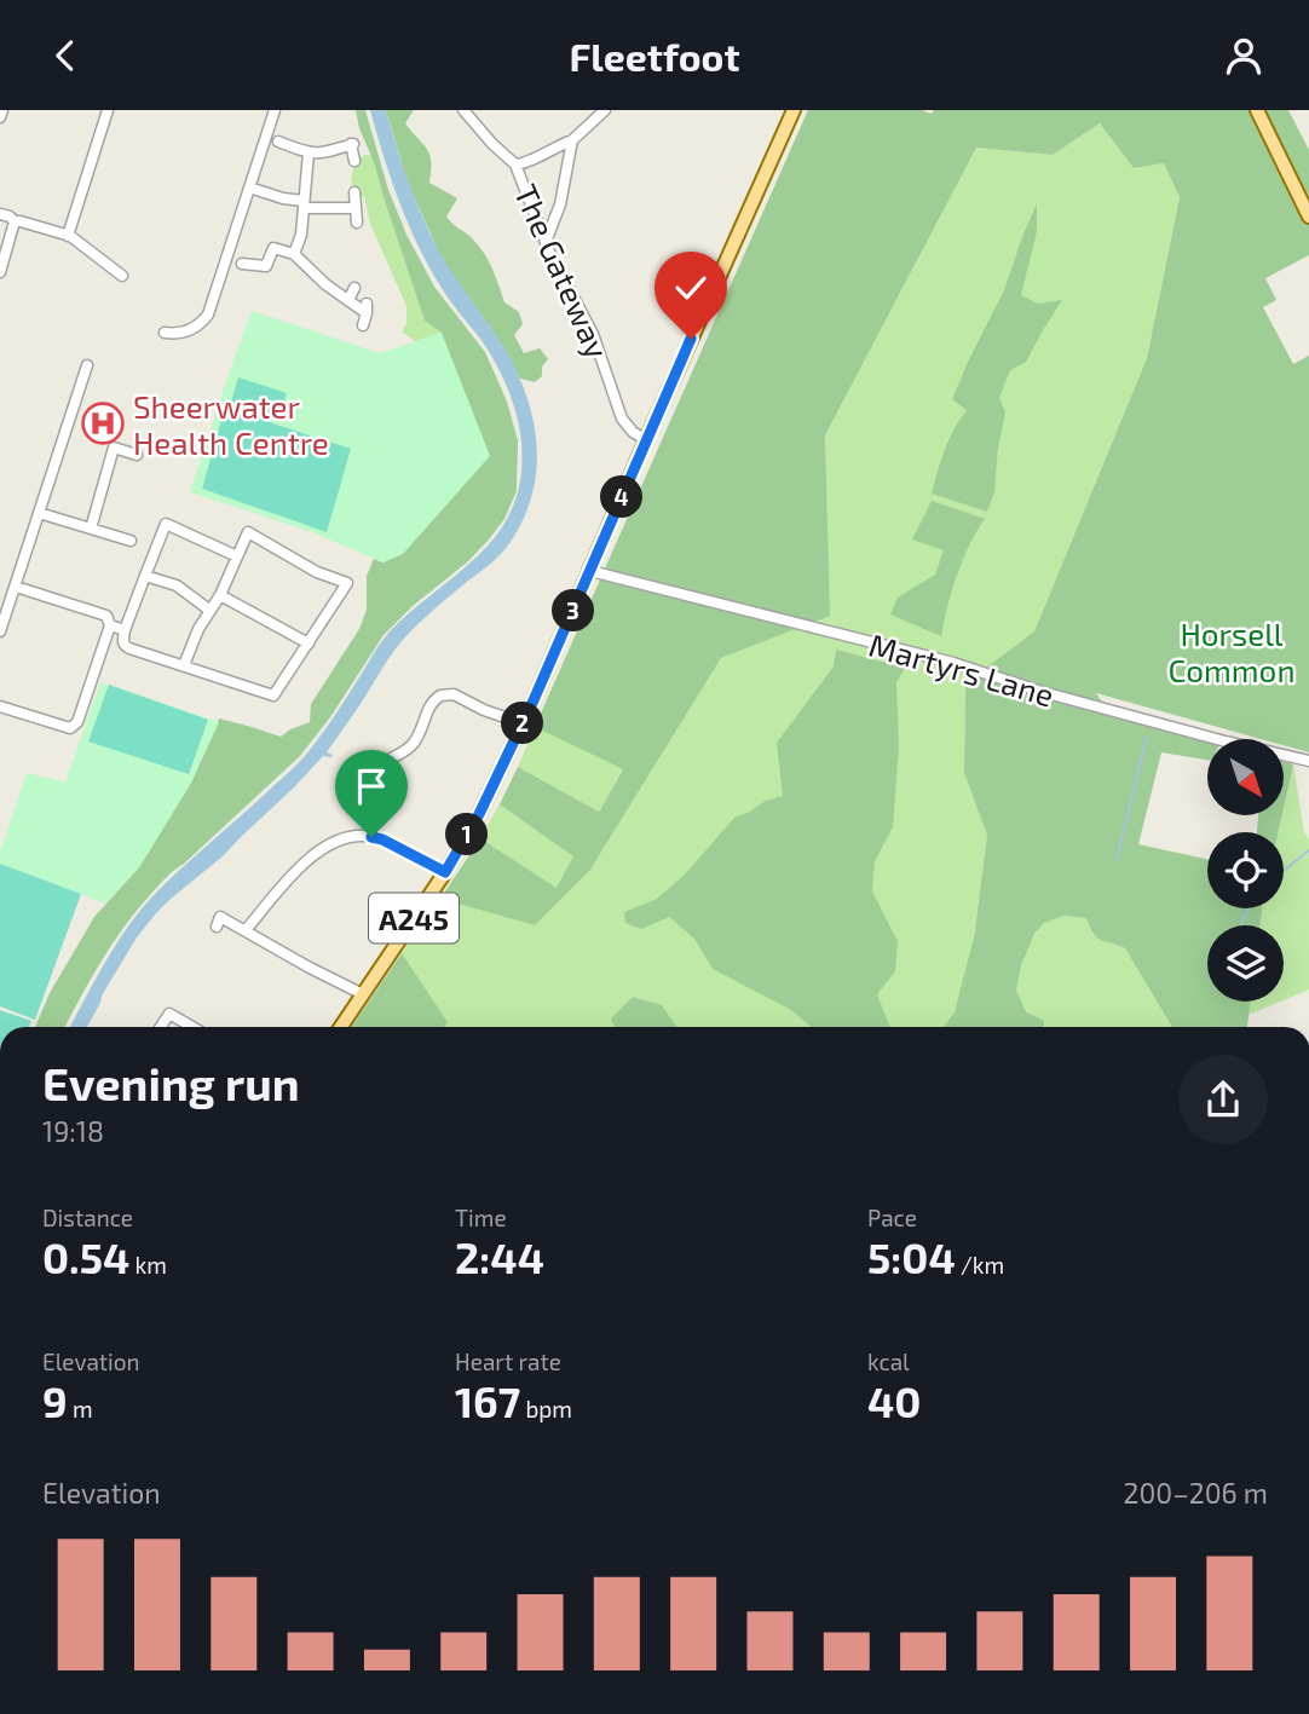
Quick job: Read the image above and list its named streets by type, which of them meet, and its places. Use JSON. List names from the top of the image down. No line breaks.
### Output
{"streets":{"main road":["A245"],"street":["The Gateway","Martyrs Lane"]},"crossings":[["The Gateway","A245"],["Martyrs Lane","A245"]],"parks":["Horsell Common"],"places":{"hospital":["Sheerwater Health Centre"]},"north":"bottom right","page":{"header":"Fleetfoot","pins":["4","3","2","1"],"heading":["Evening run","19:18"],"stats":[["Distance","0.54 km"],["Time","2:44"],["Pace","5:04 /km"],["Elevation","9 m"],["Heart rate","167 bpm"],["kcal","40"]],"chart":["Elevation","200–206 m"]}}
